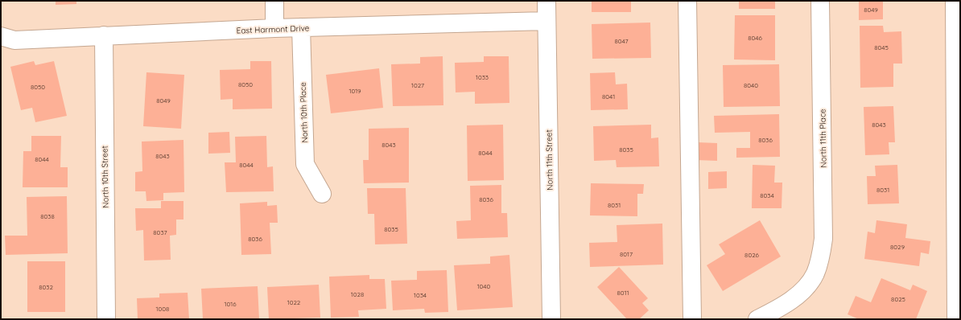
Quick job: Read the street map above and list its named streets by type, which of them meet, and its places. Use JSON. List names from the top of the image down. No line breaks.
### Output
{"streets":{"street":["East Harmont Drive","North 10th Place","North 11th Place","North 11th Street","North 10th Street"]},"crossings":[["East Harmont Drive","North 10th Place"],["East Harmont Drive","North 11th Street"],["East Harmont Drive","North 10th Street"]],"house_numbers":["8049","8046","8047","8045","1033","8050","1027","8040","8050","1019","8041","8049","8043","8036","8043","8035","8044","8043","8044","8044","8031","8034","8036","8031","8038","8035","8037","8036","8029","8017","8026","1040","8032","8011","1028","1034","8025","1022","1016","1008"]}
